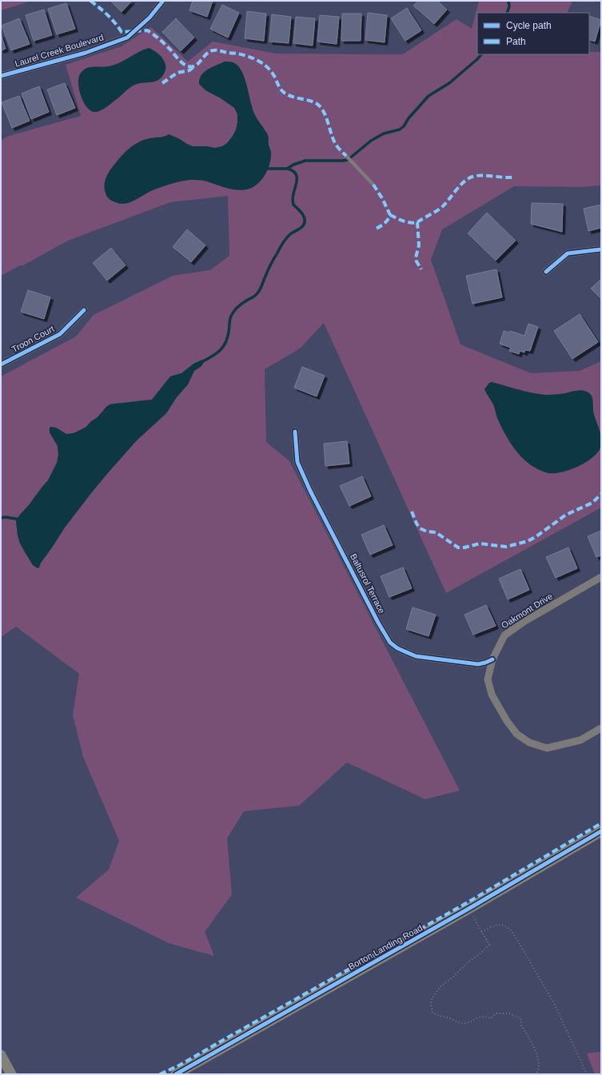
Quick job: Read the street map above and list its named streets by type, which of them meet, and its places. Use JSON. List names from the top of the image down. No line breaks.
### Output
{"streets":{"street":["Laurel Creek Boulevard","Troon Court","Baltusrol Terrace","Oakmont Drive","Borton Landing Road"]},"crossings":[["Baltusrol Terrace","Oakmont Drive"]],"legend":["Cycle path","Path"]}
